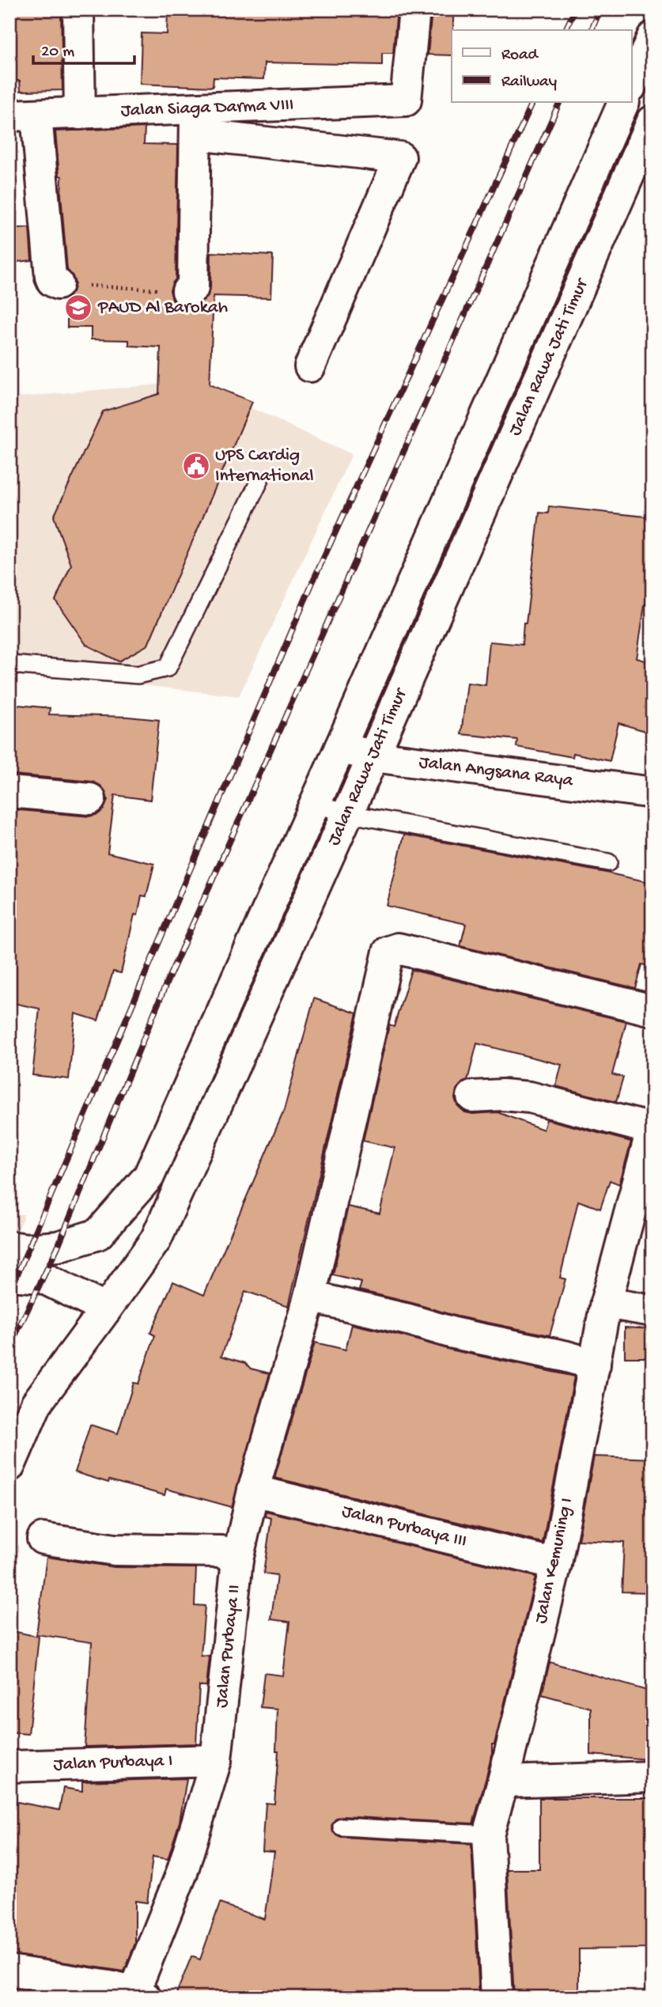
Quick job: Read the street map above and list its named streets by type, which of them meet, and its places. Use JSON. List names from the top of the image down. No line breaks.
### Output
{"streets":{"street":["Jalan Siaga Darma VIII","Jalan Rawa Jati Timur","Jalan Angsana Raya","Jalan Purbaya III","Jalan Kemuning I","Jalan Purbaya II","Jalan Purbaya I"]},"crossings":[["Jalan Rawa Jati Timur","Jalan Angsana Raya"],["Jalan Purbaya III","Jalan Kemuning I"],["Jalan Purbaya III","Jalan Purbaya II"],["Jalan Purbaya II","Jalan Purbaya I"]],"places":{"school or university":["PAUD Al Barokah"],"public building":["UPS Cardig International"]},"legend":["Road","Railway"],"scale_bar":"20 m"}
